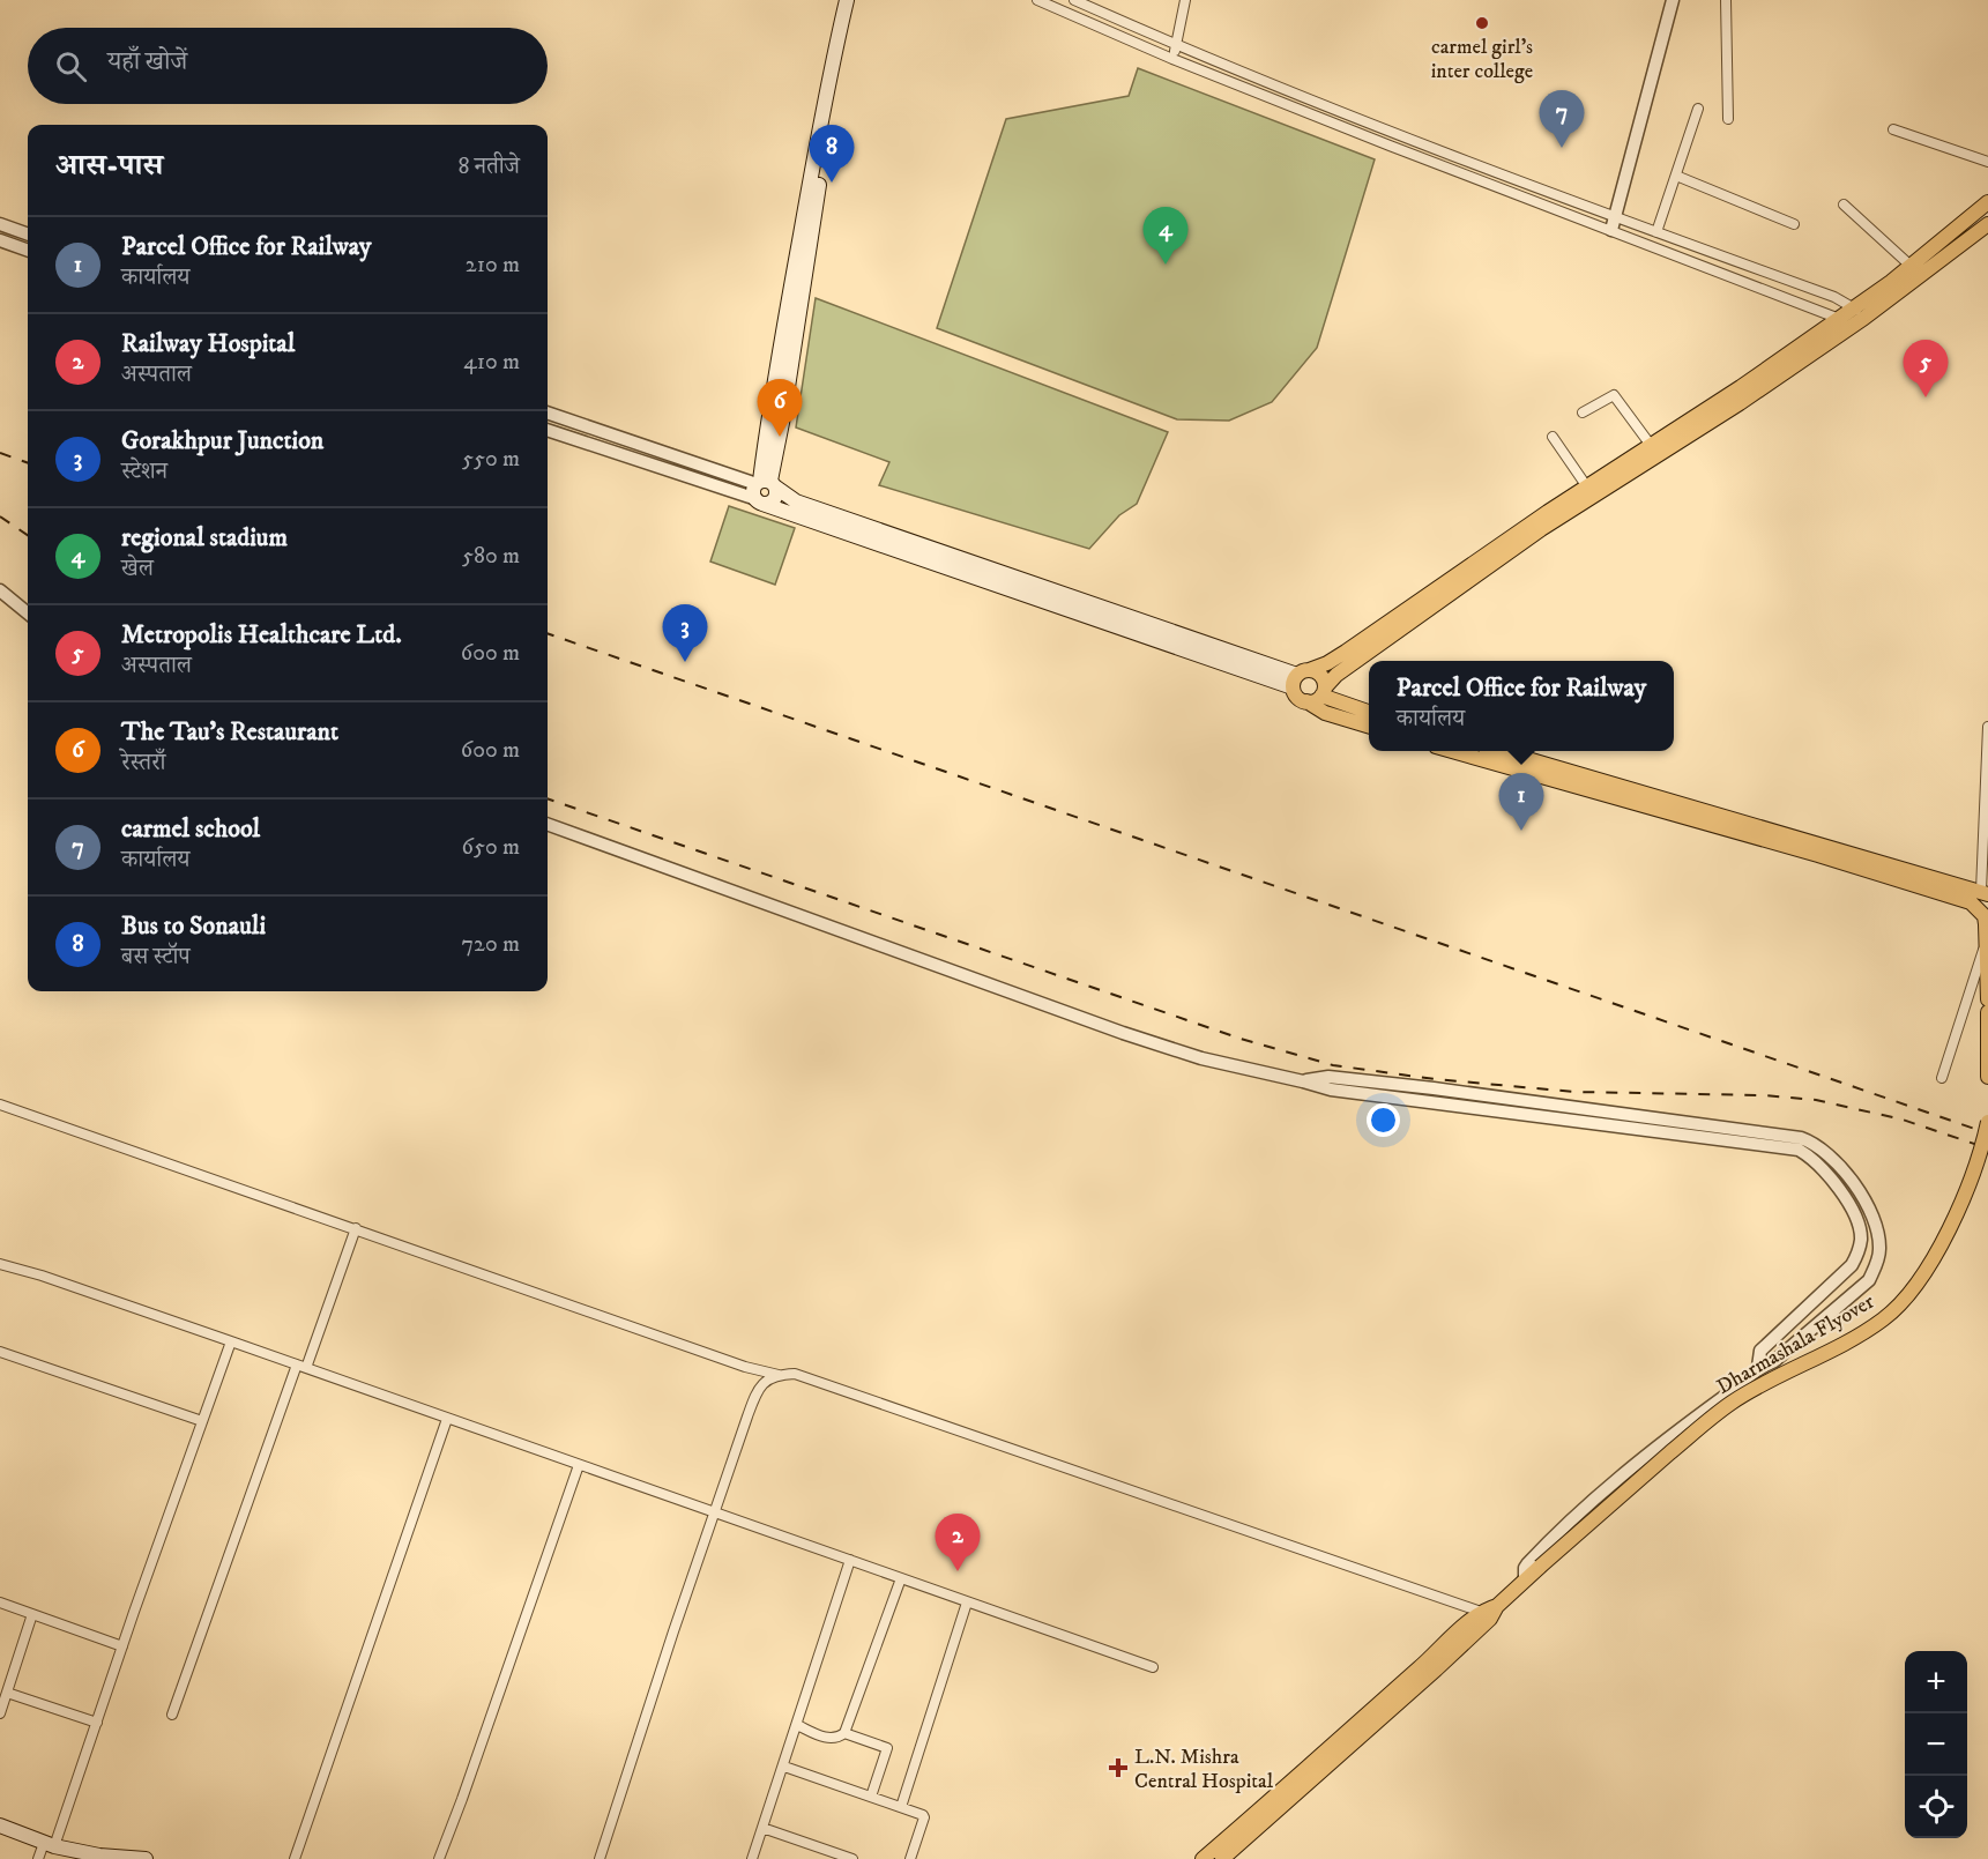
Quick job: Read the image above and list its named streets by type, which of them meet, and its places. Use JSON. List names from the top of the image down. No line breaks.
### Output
{"streets":{"main road":["Dharmashala Flyover"]},"places":{"other":["carmel girl's inter college"],"health":["L.N. Mishra Central Hospital"]},"page":{"search":"यहाँ खोजें","pins":["7","8","4","5","6","3","1","2"],"heading":["आस-पास","8 नतीजे"],"list":[{"mark":"1","name":"Parcel Office for Railway","note":"कार्यालय","value":"210 m"},{"mark":"2","name":"Railway Hospital","note":"अस्पताल","value":"410 m"},{"mark":"3","name":"Gorakhpur Junction","note":"स्टेशन","value":"550 m"},{"mark":"4","name":"regional stadium","note":"खेल","value":"580 m"},{"mark":"5","name":"Metropolis Healthcare Ltd.","note":"अस्पताल","value":"600 m"},{"mark":"6","name":"The Tau's Restaurant","note":"रेस्तराँ","value":"600 m"},{"mark":"7","name":"carmel school","note":"कार्यालय","value":"650 m"},{"mark":"8","name":"Bus to Sonauli","note":"बस स्टॉप","value":"720 m"}],"popup":["Parcel Office for Railway","कार्यालय"],"map_buttons":["+","−"]}}
